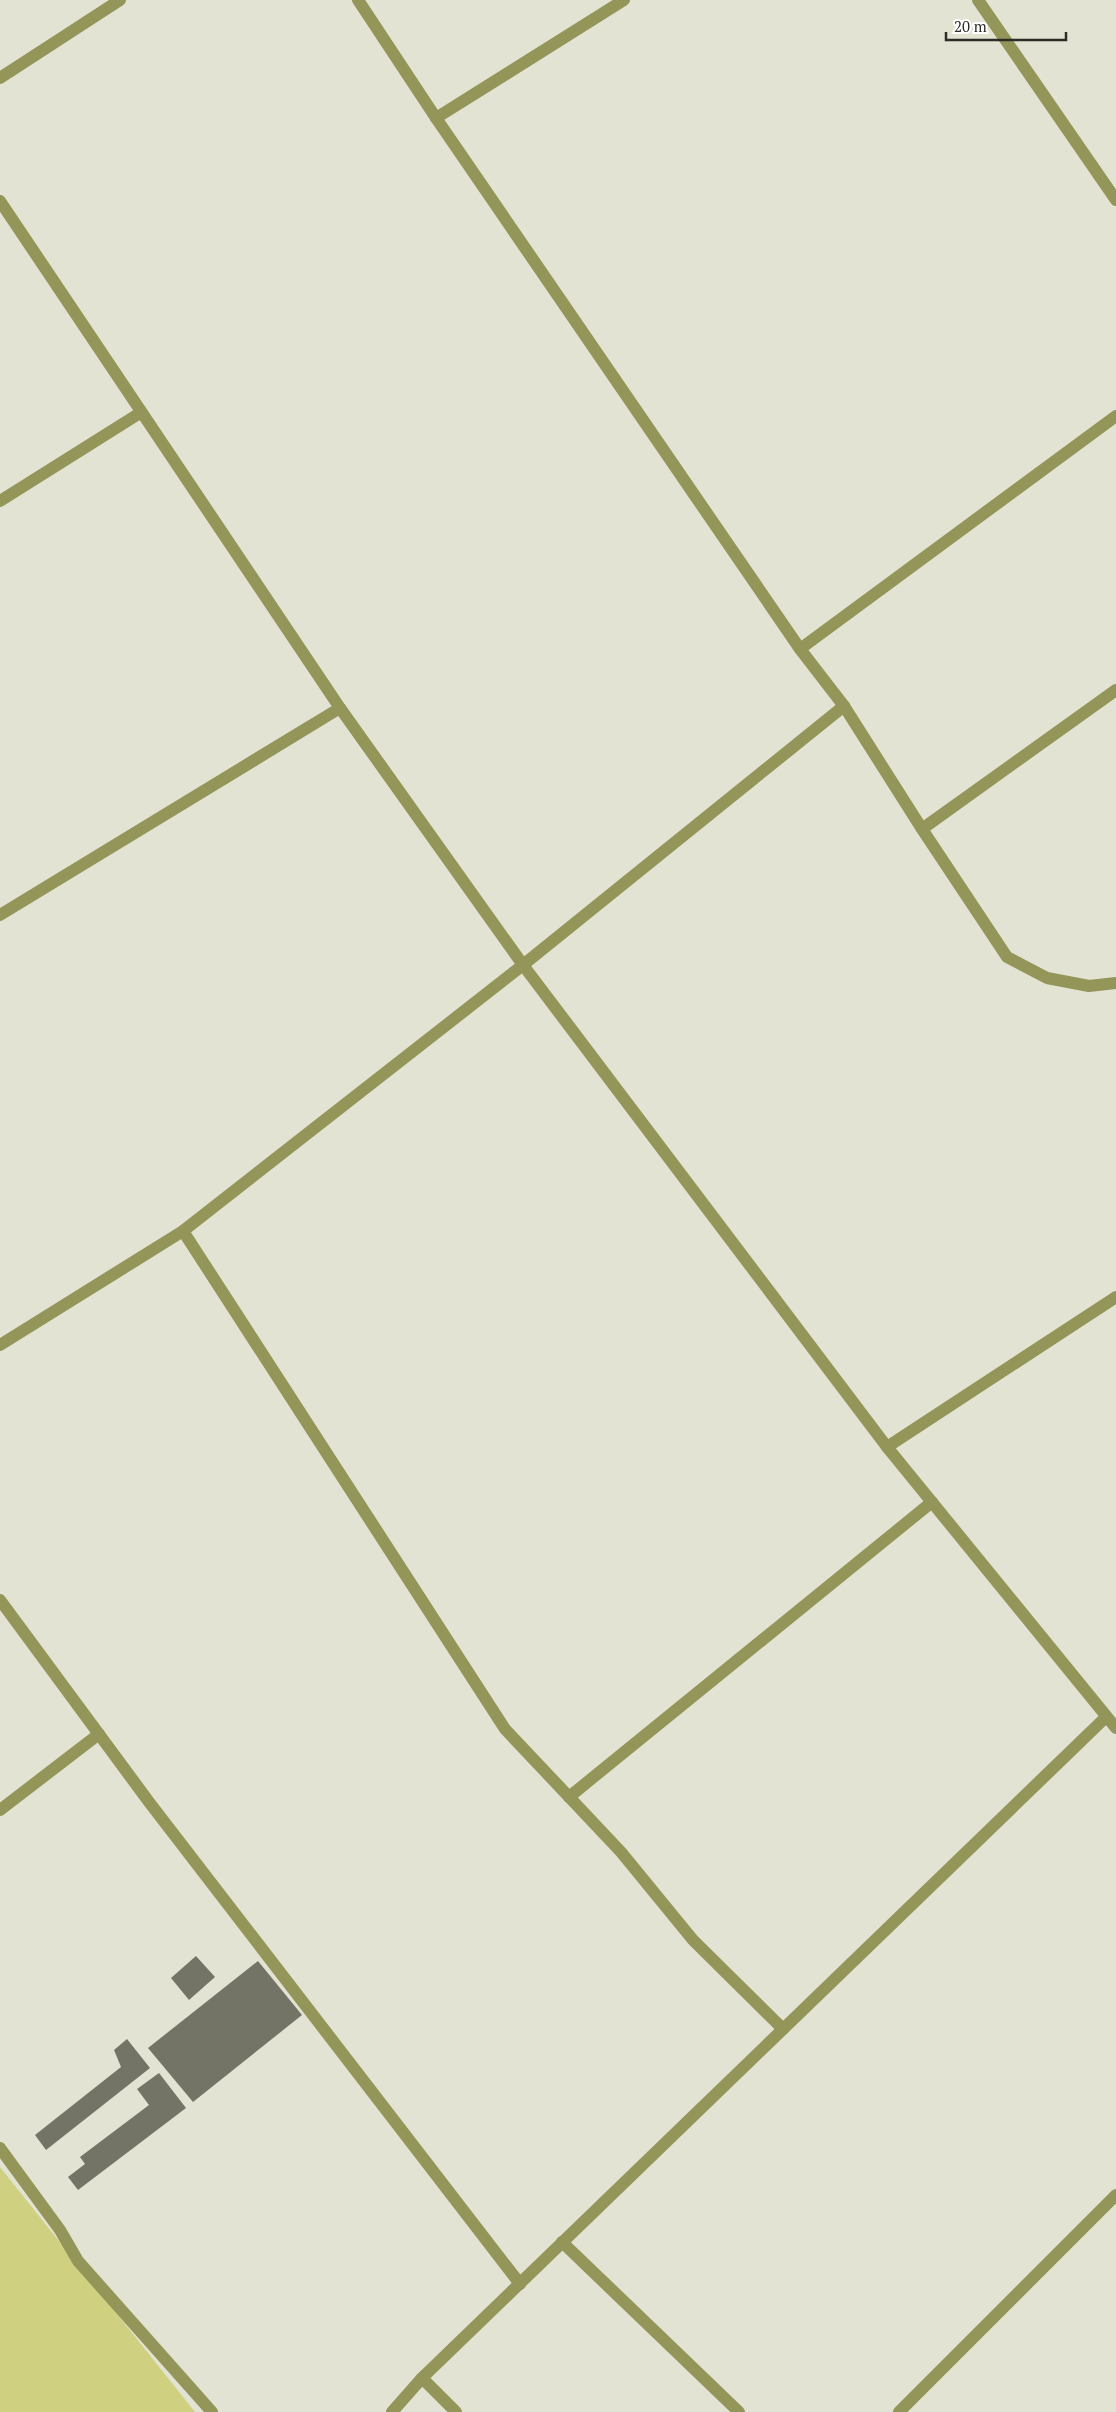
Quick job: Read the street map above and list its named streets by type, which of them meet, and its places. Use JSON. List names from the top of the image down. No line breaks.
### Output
{"scale_bar":"20 m"}
